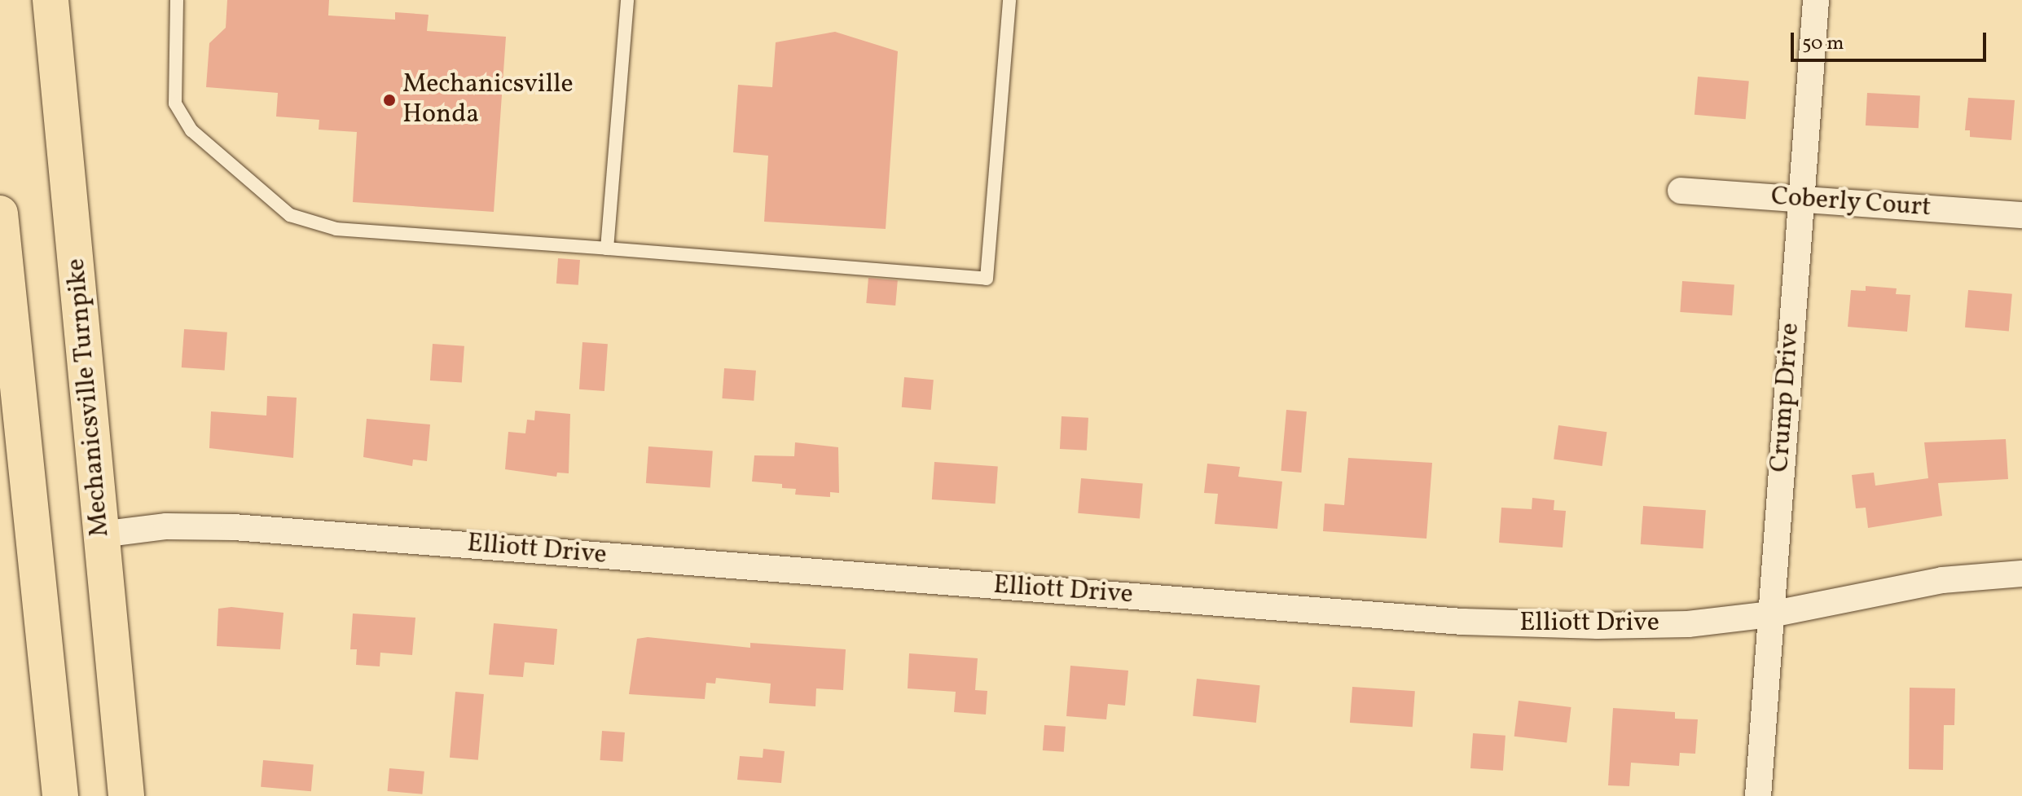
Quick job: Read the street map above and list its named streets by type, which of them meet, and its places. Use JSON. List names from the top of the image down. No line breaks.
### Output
{"streets":{"highway":["Mechanicsville Turnpike"],"street":["Coberly Court","Crump Drive","Elliott Drive"]},"crossings":[["Coberly Court","Crump Drive"],["Mechanicsville Turnpike","Elliott Drive"],["Crump Drive","Elliott Drive"]],"places":["Mechanicsville Honda"],"scale_bar":"50 m"}
